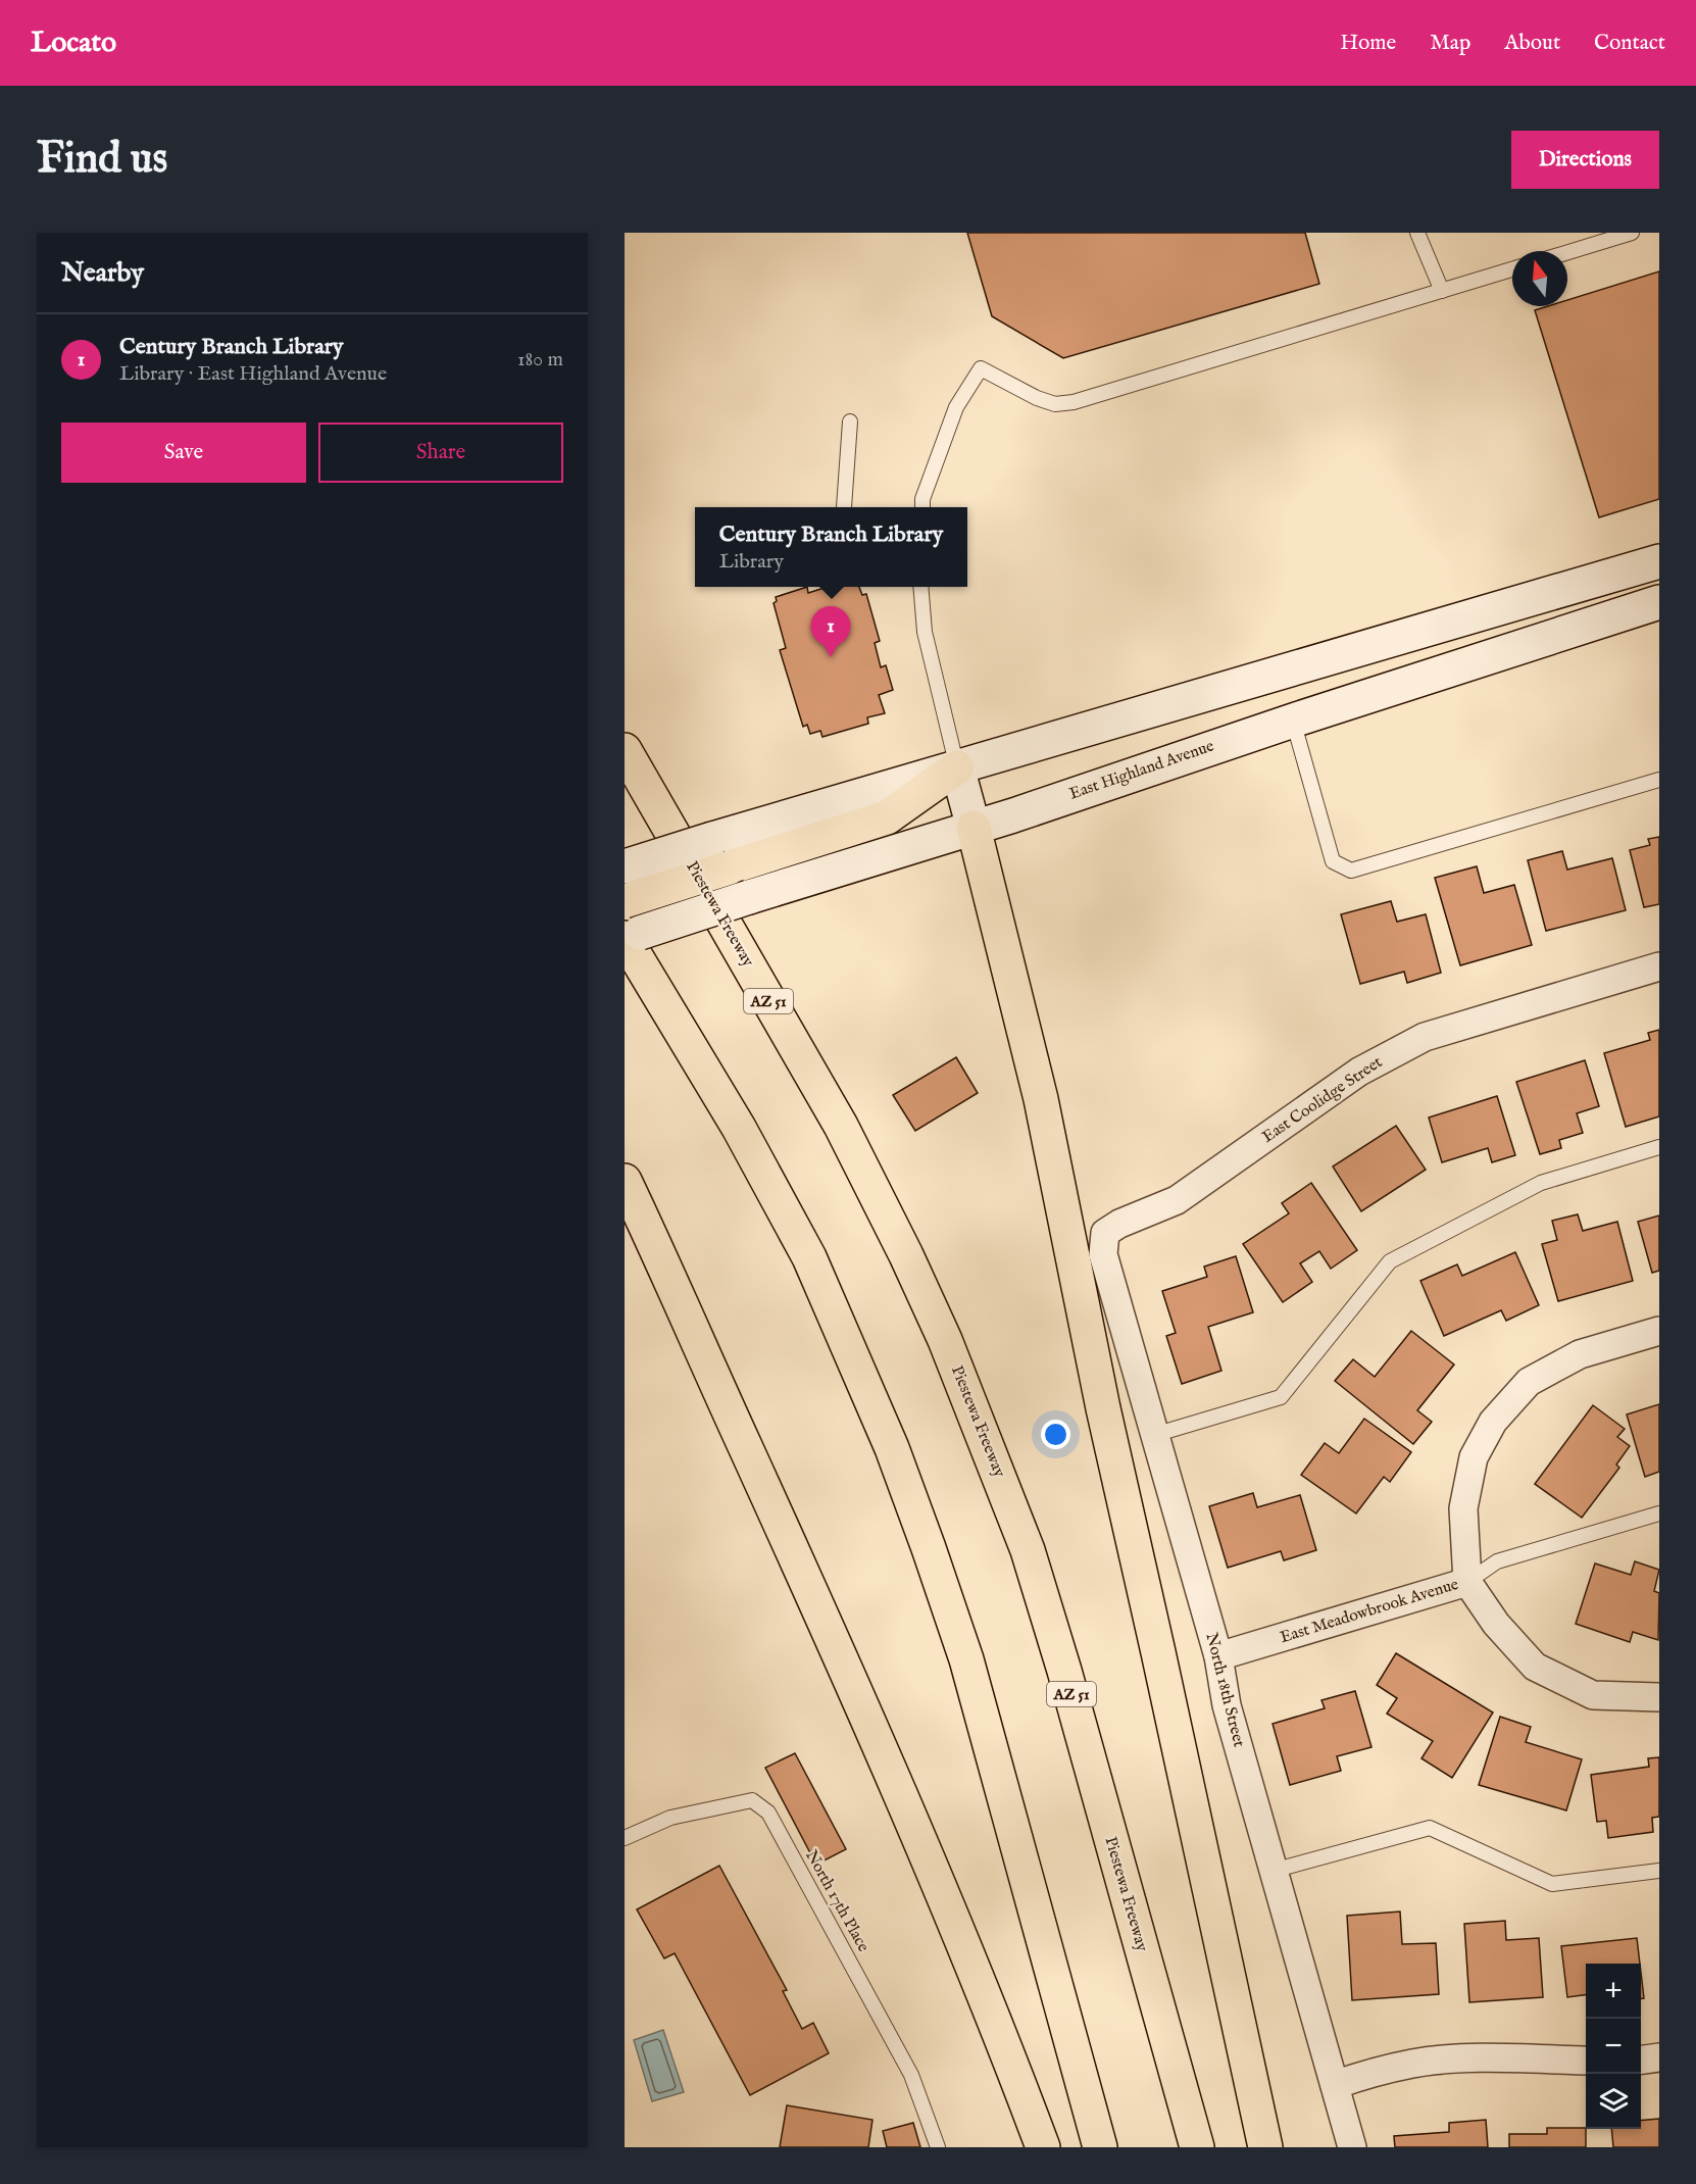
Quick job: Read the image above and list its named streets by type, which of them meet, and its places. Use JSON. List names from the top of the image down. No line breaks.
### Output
{"streets":{"highway":["Piestewa Freeway","AZ 51"],"main road":["East Highland Avenue"],"street":["East Coolidge Street","East Meadowbrook Avenue","North 18th Street"],"lane":["North 17th Place"]},"crossings":[["East Coolidge Street","North 18th Street"],["East Meadowbrook Avenue","North 18th Street"]],"north":"top","page":{"header":"Locato","nav":["Home","Map","About","Contact"],"buttons":["Directions",["Save","Share"]],"title":"Find us","heading":"Nearby","list":[{"mark":"1","name":"Century Branch Library","note":"Library · East Highland Avenue","value":"180 m"}],"popup":["Century Branch Library","Library"],"pins":"1","map_buttons":["+","−"]}}
